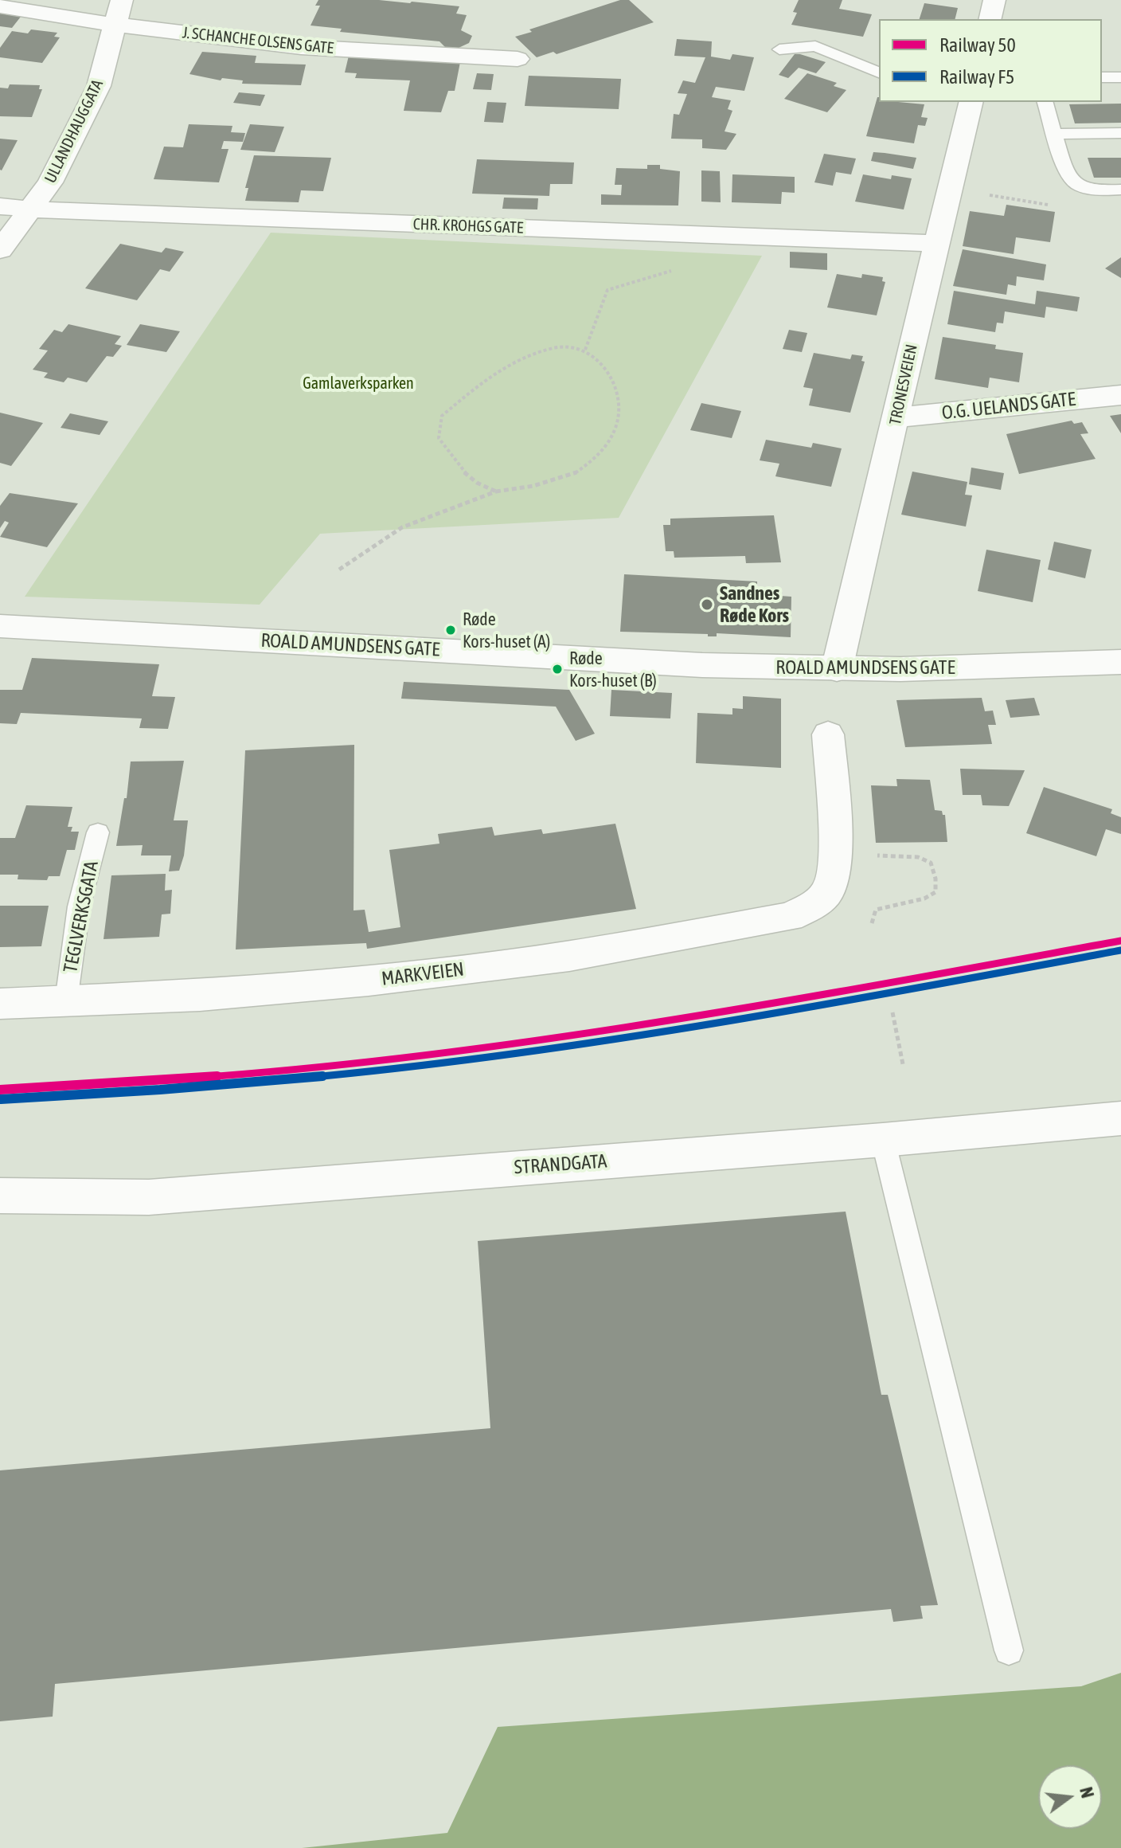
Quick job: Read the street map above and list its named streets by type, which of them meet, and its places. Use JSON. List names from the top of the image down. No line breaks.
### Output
{"streets":{"street":["J. SCHANCHE OLSENS GATE","ULLANDHAUGGATA","CHR. KROHGS GATE","TRONESVEIEN","O.G. UELANDS GATE","ROALD AMUNDSENS GATE","MARKVEIEN","STRANDGATA"],"lane":["TEGLVERKSGATA"]},"crossings":[["J. SCHANCHE OLSENS GATE","ULLANDHAUGGATA"],["ULLANDHAUGGATA","CHR. KROHGS GATE"],["CHR. KROHGS GATE","TRONESVEIEN"],["TRONESVEIEN","O.G. UELANDS GATE"],["TRONESVEIEN","ROALD AMUNDSENS GATE"],["TEGLVERKSGATA","MARKVEIEN"]],"parks":["Gamlaverksparken"],"places":["Sandnes Røde Kors","Røde Kors-huset (A)","Røde Kors-huset (B)"],"lines":["rail line 50","rail line F5"],"legend":["Railway 50","Railway F5"],"north":"right"}
